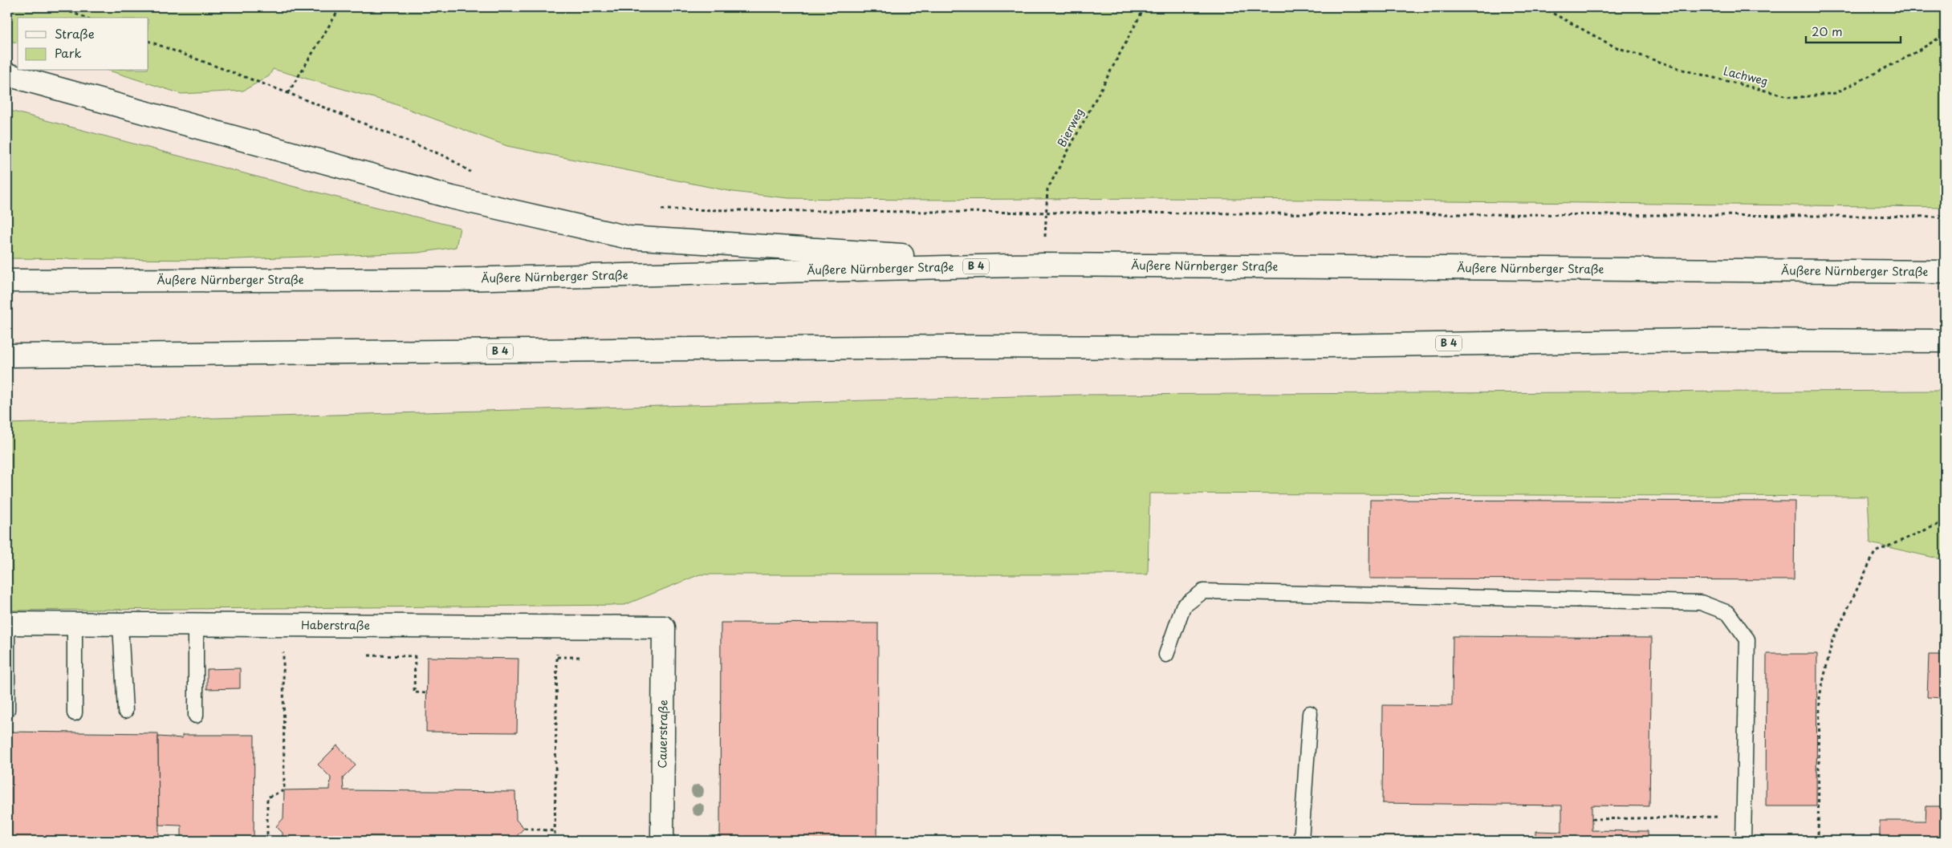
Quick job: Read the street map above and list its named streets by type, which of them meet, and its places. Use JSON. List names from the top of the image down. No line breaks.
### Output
{"streets":{"main road":["B 4","Äußere Nürnberger Straße","Haberstraße","Cauerstraße"],"path":["Lachweg","Bierweg"]},"crossings":[["Bierweg","Äußere Nürnberger Straße"],["Haberstraße","Cauerstraße"]],"legend":["Straße","Park"],"scale_bar":"20 m"}
